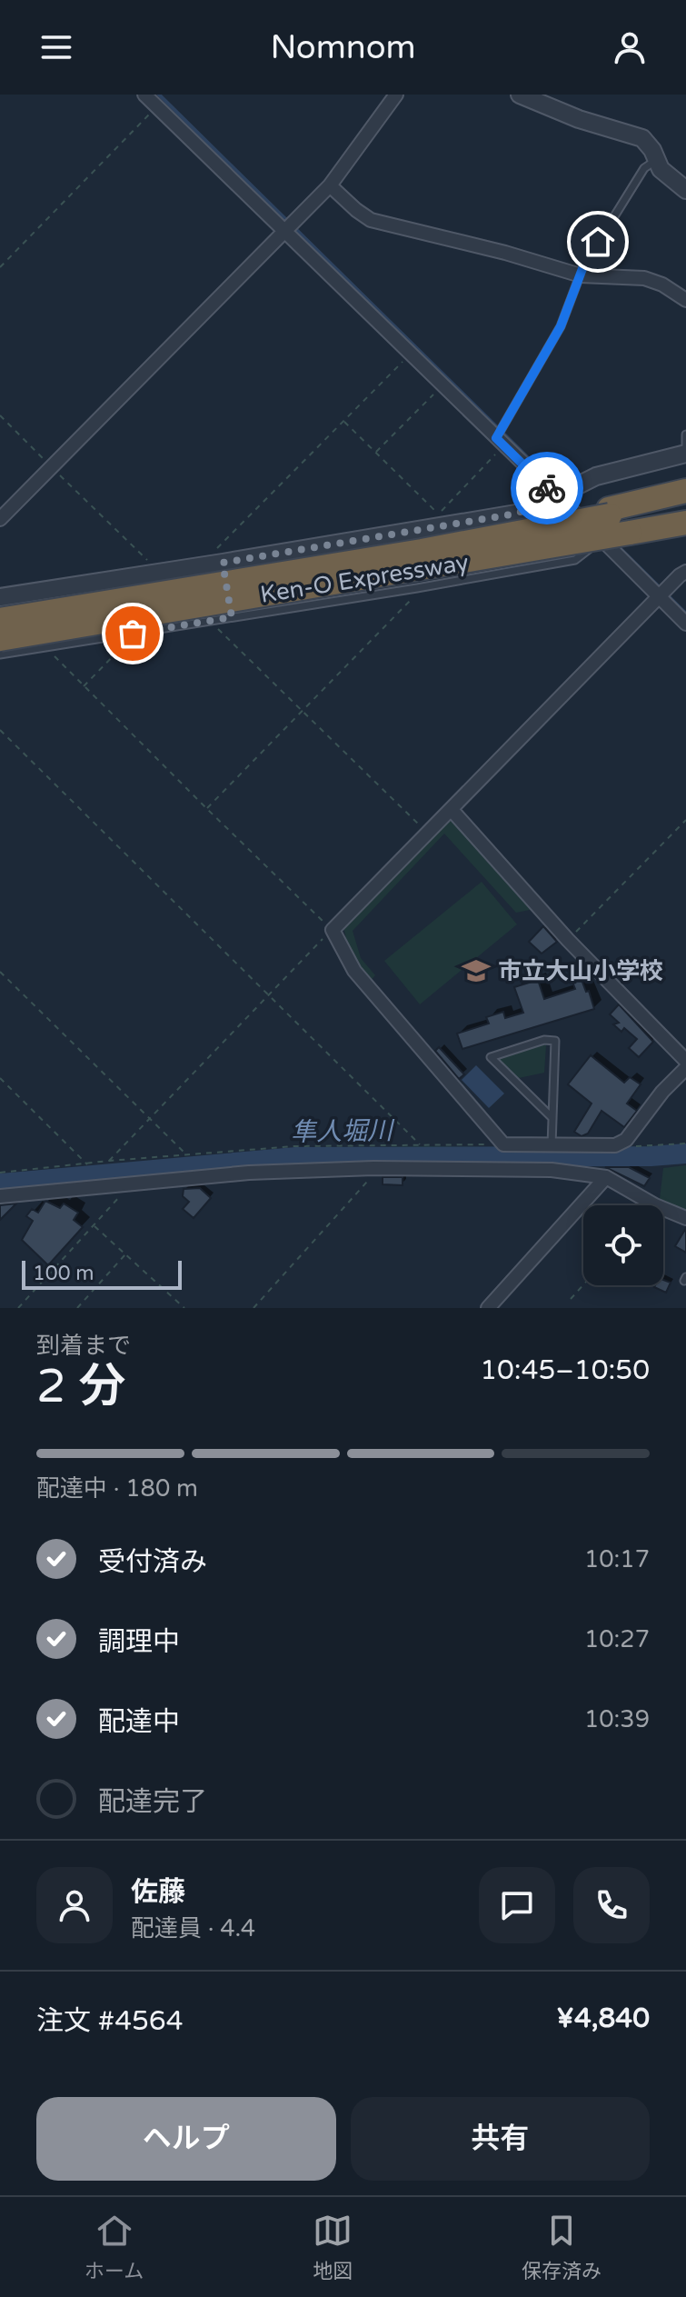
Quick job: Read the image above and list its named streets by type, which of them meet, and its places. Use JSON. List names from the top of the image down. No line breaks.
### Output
{"streets":{"highway":["Ken-O Expressway"]},"water":["隼人堀川"],"places":{"school or university":["市立大山小学校"]},"scale_bar":"100 m","page":{"header":"Nomnom","scale":"100 m","heading":["2 分","到着まで","10:45–10:50"],"panel":["佐藤","配達員 · 4.4","注文 #4564","¥4,840"],"bar":"配達中 · 180 m","list":[["受付済み","10:17"],["調理中","10:27"],["配達中","10:39"],"配達完了"],"buttons":["ヘルプ","共有"],"tabs":["ホーム","地図","保存済み"]}}
